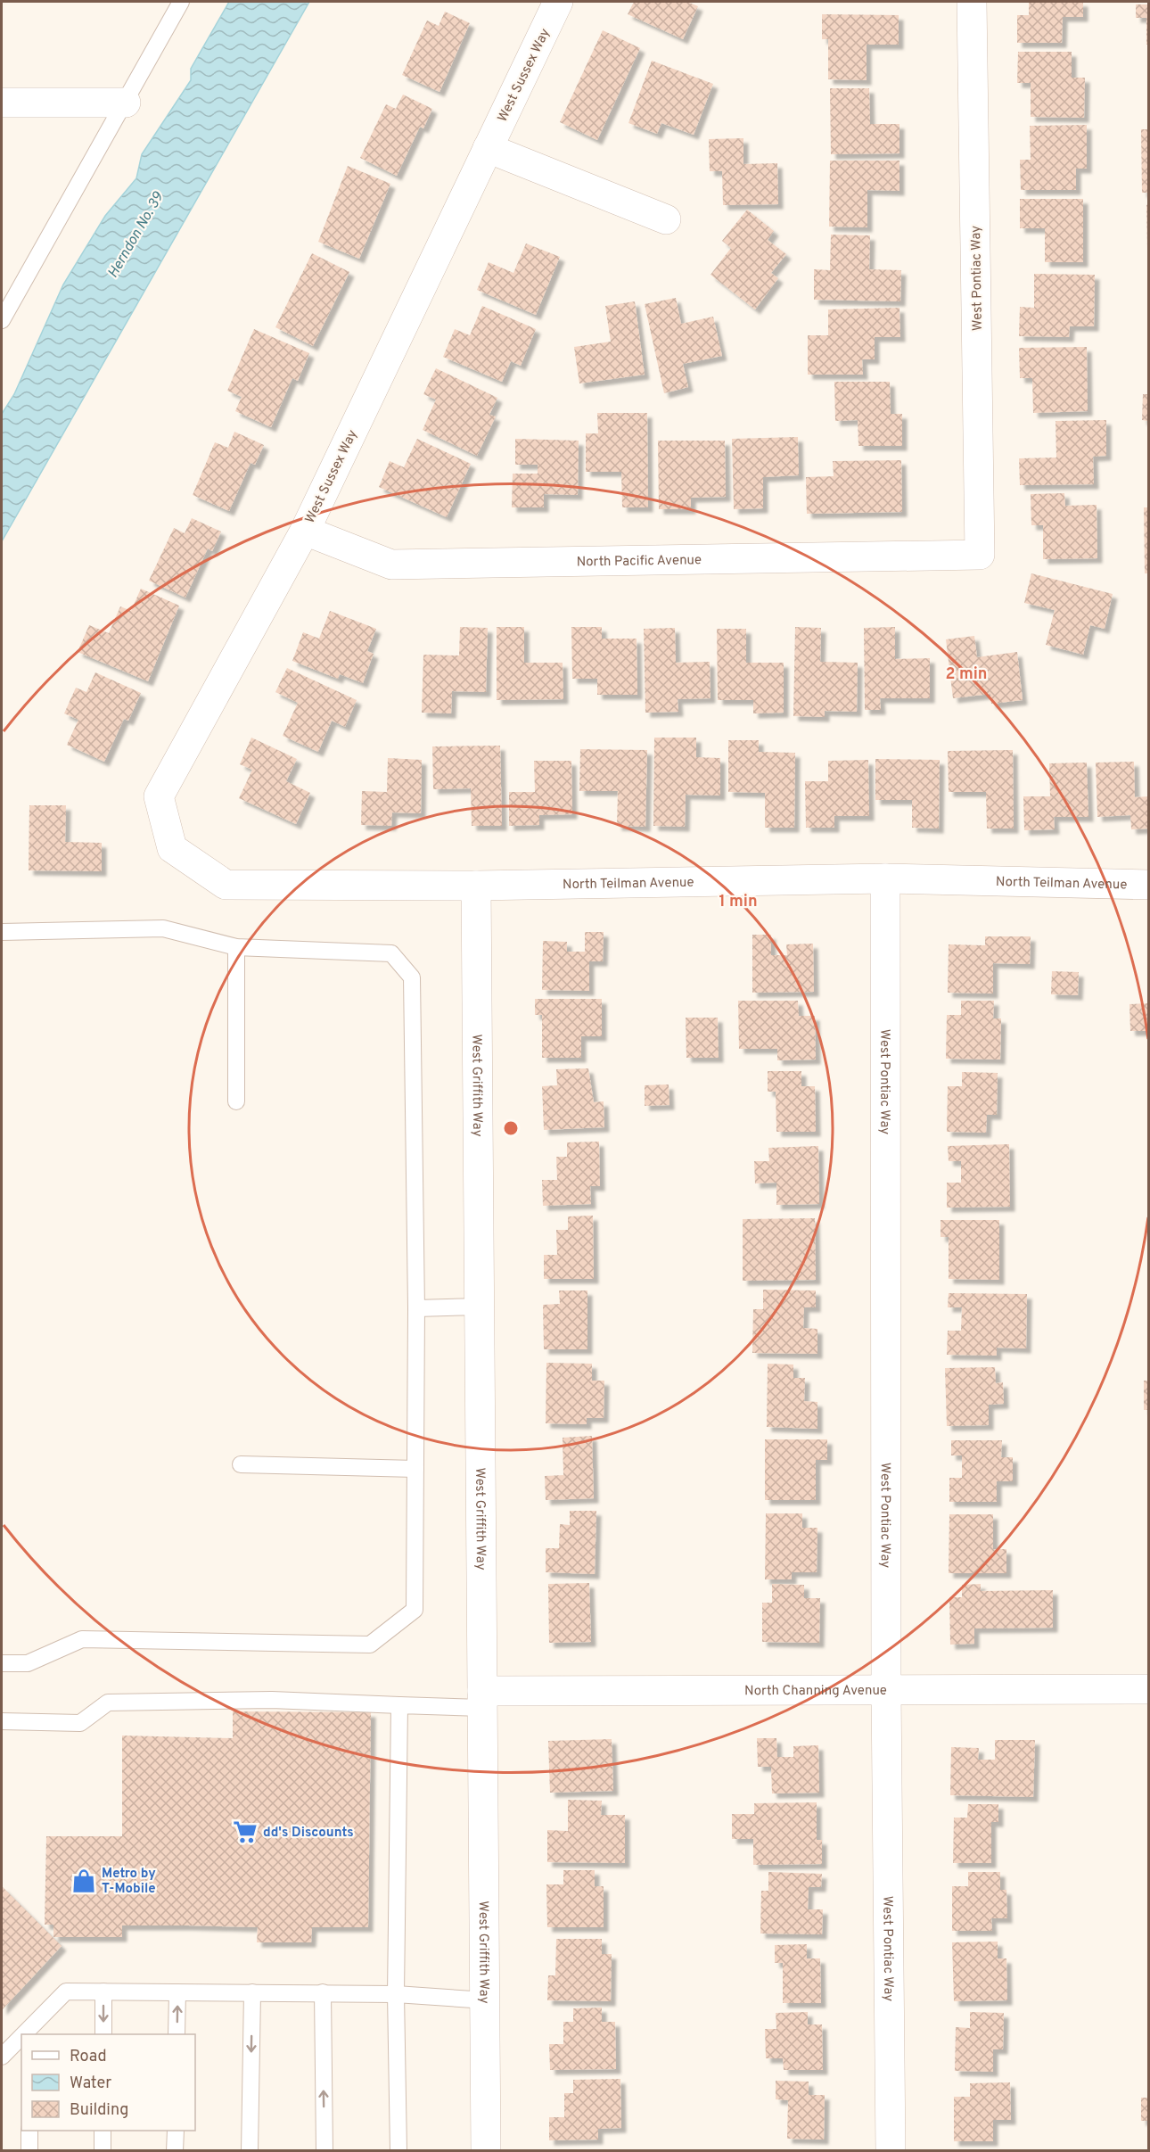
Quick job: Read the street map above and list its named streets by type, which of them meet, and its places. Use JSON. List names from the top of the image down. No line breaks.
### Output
{"streets":{"street":["West Sussex Way","West Pontiac Way","North Pacific Avenue","North Teilman Avenue","West Griffith Way","North Channing Avenue"]},"crossings":[["West Sussex Way","North Pacific Avenue"],["West Sussex Way","North Teilman Avenue"],["West Pontiac Way","North Pacific Avenue"],["West Pontiac Way","North Teilman Avenue"],["West Pontiac Way","North Channing Avenue"],["North Teilman Avenue","West Griffith Way"],["West Griffith Way","North Channing Avenue"]],"water":["Herndon No. 39"],"places":{"supermarket":["dd's Discounts"],"shop":["Metro by T-Mobile"]},"legend":["Road","Water","Building"],"rings":["2 min","1 min"]}
